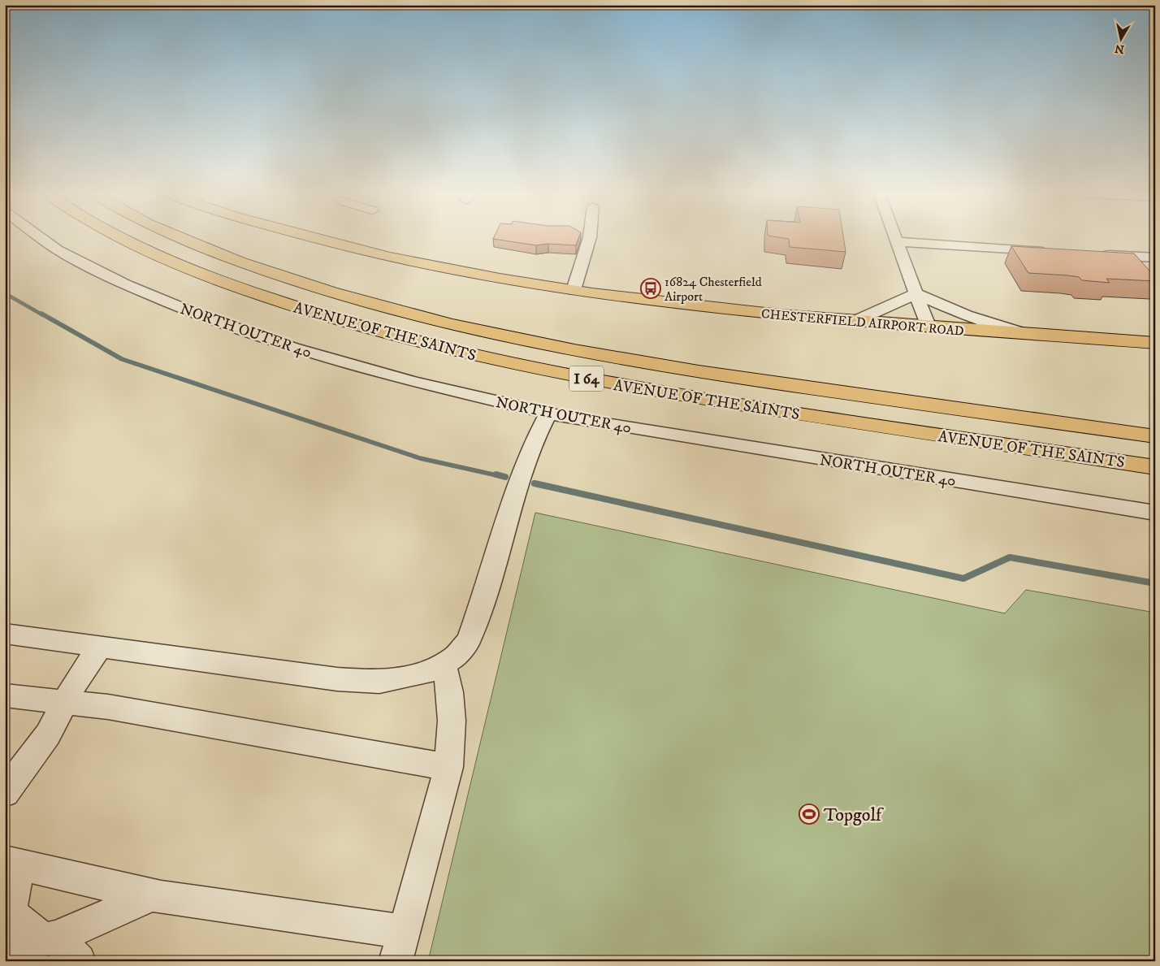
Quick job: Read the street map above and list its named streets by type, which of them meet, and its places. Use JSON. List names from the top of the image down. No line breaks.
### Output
{"streets":{"main road":["CHESTERFIELD AIRPORT ROAD","AVENUE OF THE SAINTS","I 64"],"street":["NORTH OUTER 40"]},"places":{"bus stop":["16824 Chesterfield Airport"],"sports":["Topgolf"]},"north":"bottom"}
